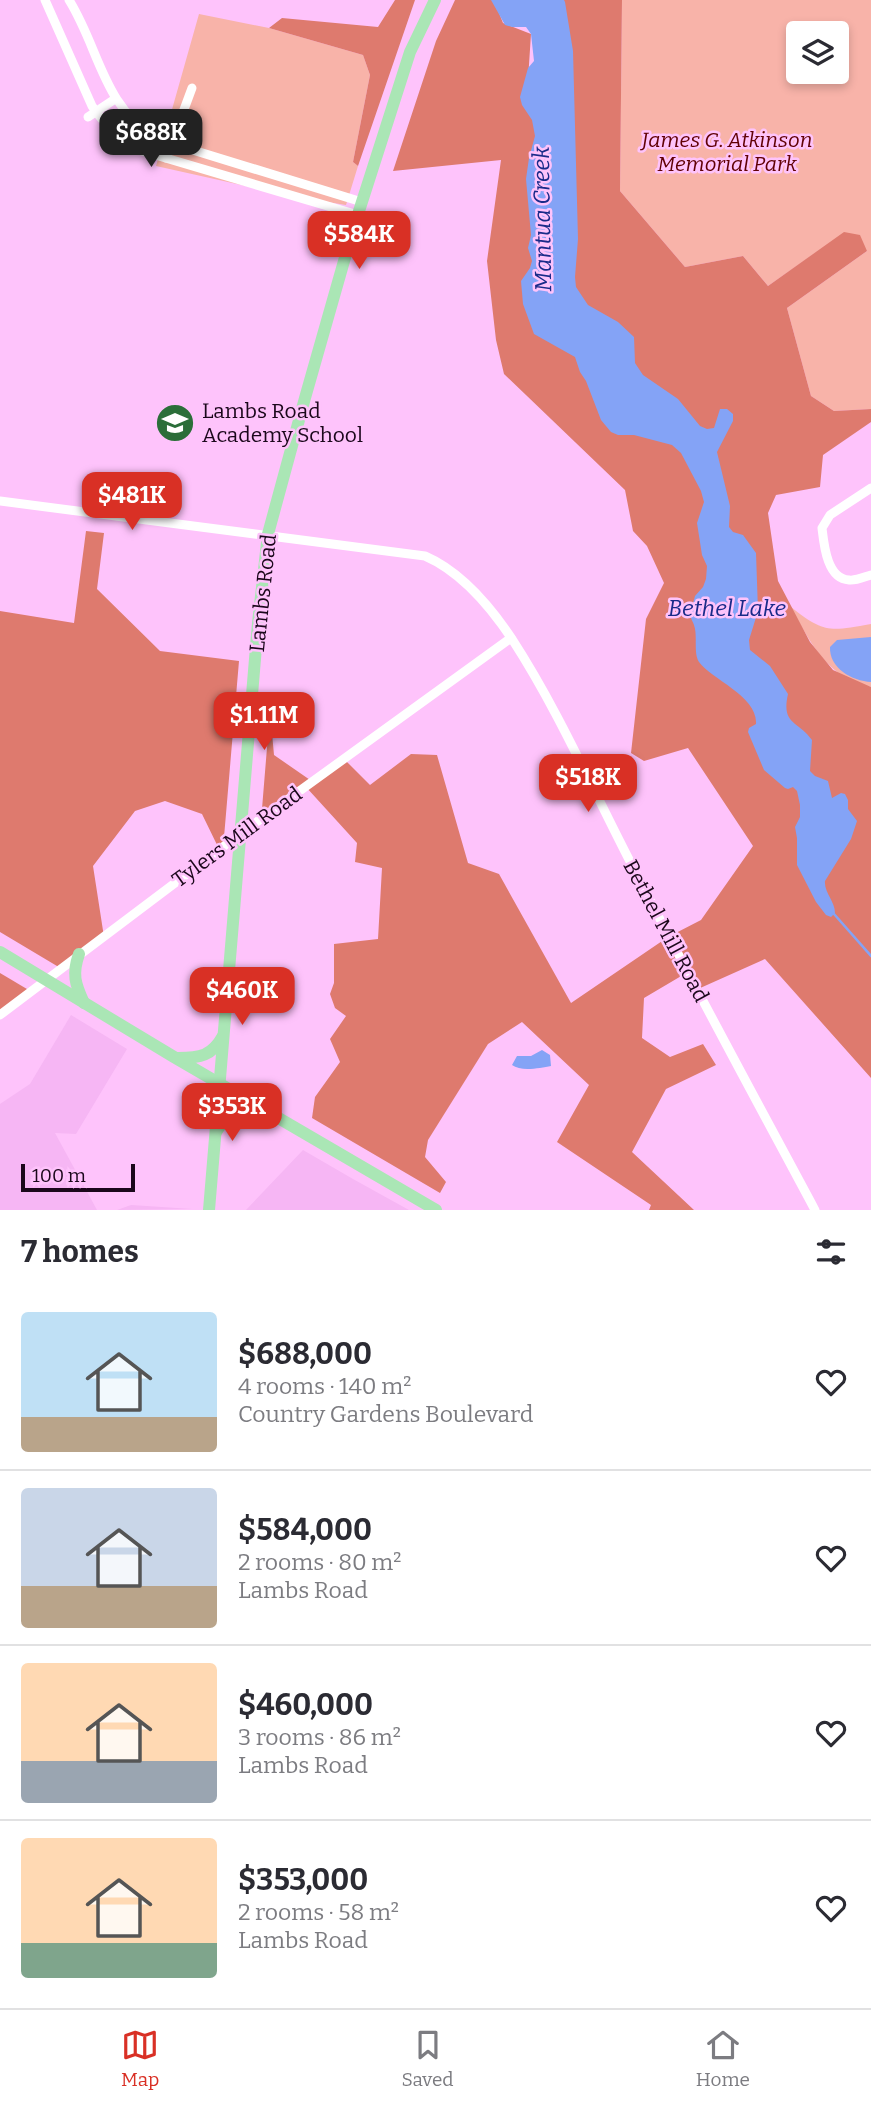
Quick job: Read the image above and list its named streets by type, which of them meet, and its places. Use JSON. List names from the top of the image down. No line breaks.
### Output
{"streets":{"main road":["Lambs Road"],"street":["Tylers Mill Road","Bethel Mill Road"]},"crossings":[["Lambs Road","Tylers Mill Road"],["Lambs Road","Bethel Mill Road"],["Tylers Mill Road","Bethel Mill Road"]],"water":["Mantua Creek","Bethel Lake"],"parks":["James G. Atkinson Memorial Park"],"places":{"school or university":["Lambs Road Academy School"]},"scale_bar":"100 m","page":{"price":["$688K","$584K","$481K","$1.11M","$518K","$460K","$353K"],"scale":"100 m","heading":"7 homes","list":[{"name":"$688,000","note":"4 rooms · 140 m² · Country Gardens Boulevard"},{"name":"$584,000","note":"2 rooms · 80 m² · Lambs Road"},{"name":"$460,000","note":"3 rooms · 86 m² · Lambs Road"},{"name":"$353,000","note":"2 rooms · 58 m² · Lambs Road"}],"tabs":["Map","Saved","Home"]}}
